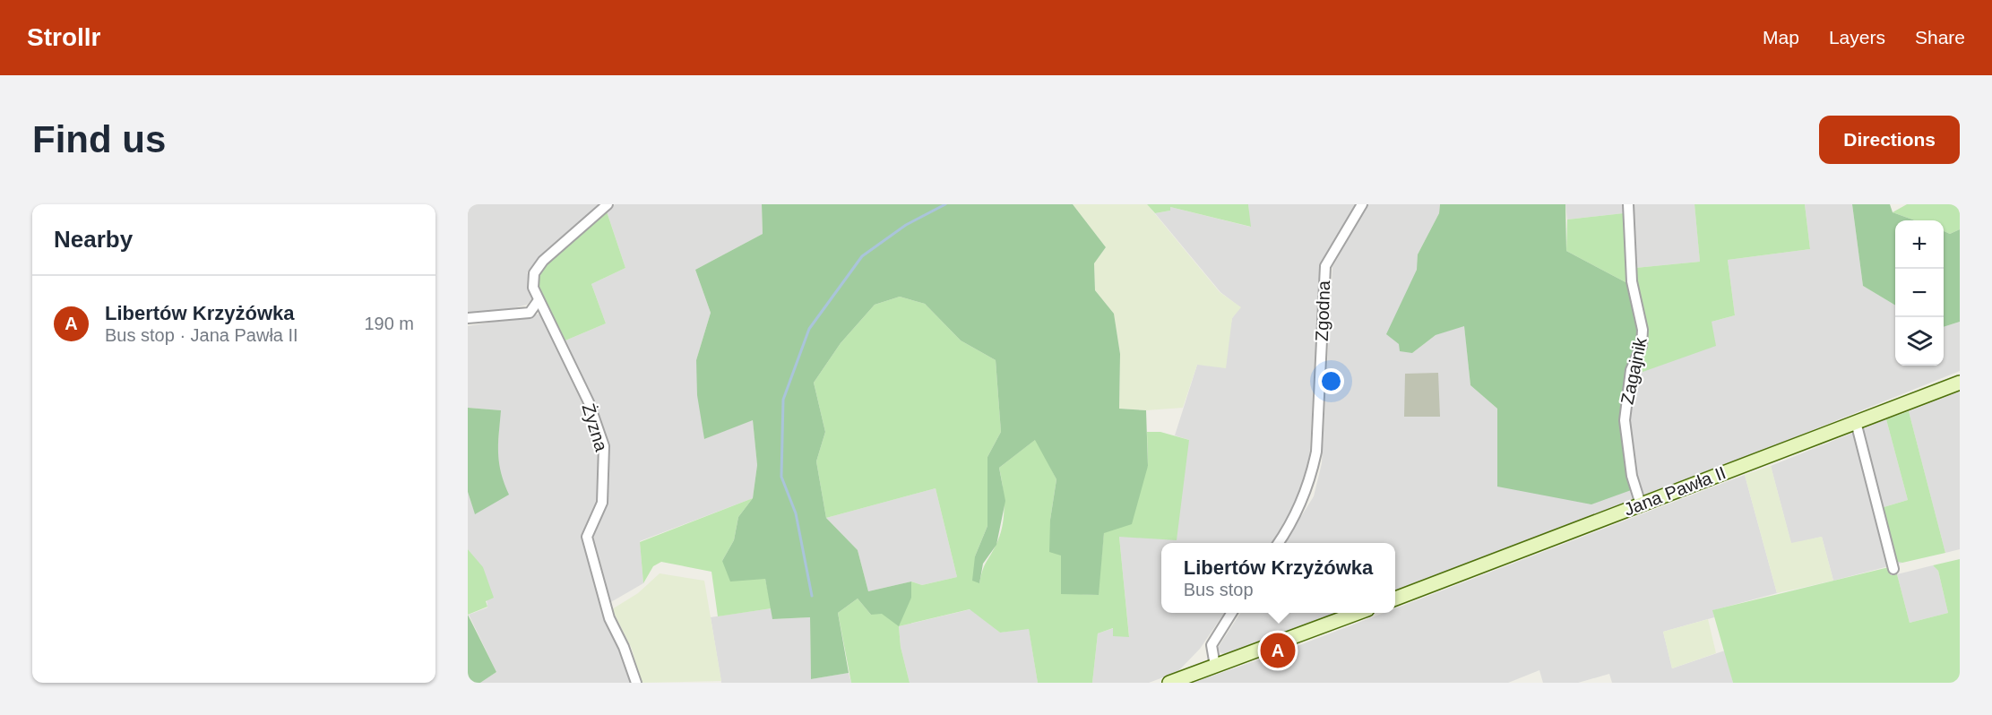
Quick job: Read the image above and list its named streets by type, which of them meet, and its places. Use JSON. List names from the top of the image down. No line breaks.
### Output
{"streets":{"street":["Zgodna","Zagajnik","Żyzna","Jana Pawła II"]},"crossings":[["Zagajnik","Jana Pawła II"]],"page":{"header":"Strollr","nav":["Map","Layers","Share"],"buttons":"Directions","title":"Find us","heading":"Nearby","map_buttons":["+","−"],"list":[{"mark":"A","name":"Libertów Krzyżówka","note":"Bus stop · Jana Pawła II","value":"190 m"}],"popup":["Libertów Krzyżówka","Bus stop"],"pins":"A"}}
